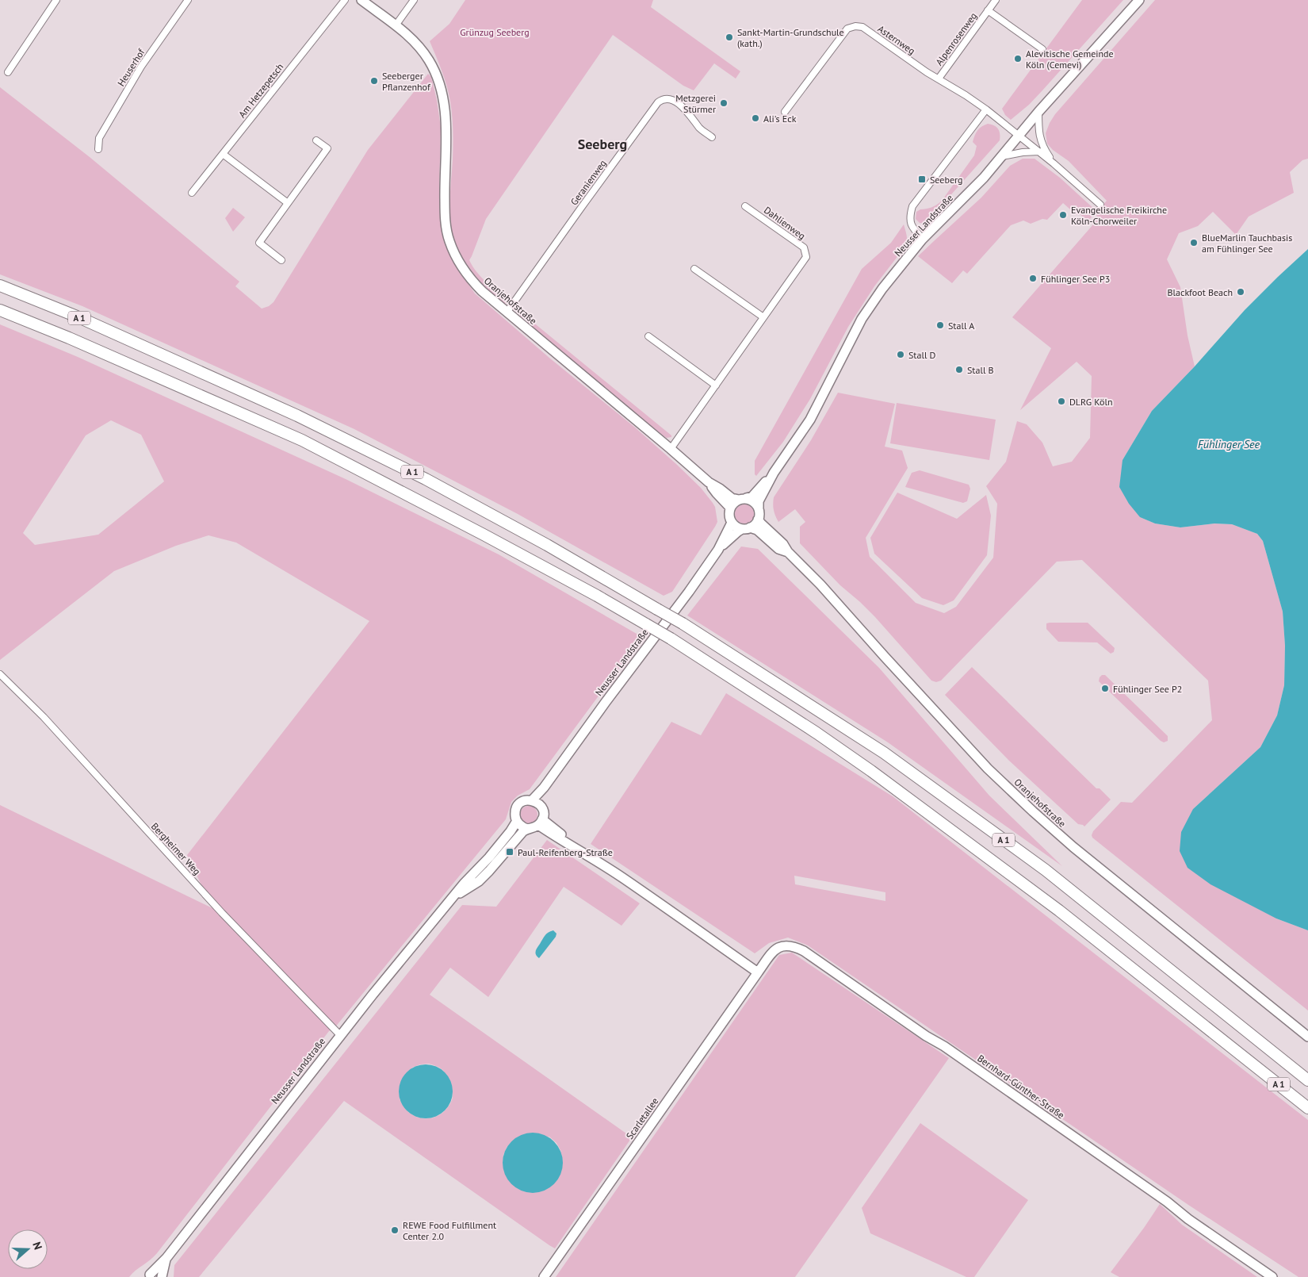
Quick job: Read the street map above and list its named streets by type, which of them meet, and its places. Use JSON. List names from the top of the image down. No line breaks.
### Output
{"streets":{"highway":["A 1"],"street":["Alpenrosenweg","Asternweg","Heuserhof","Am Hetzepetsch","Geranienweg","Dahlienweg","Neusser Landstraße","Oranjehofstraße","Bergheimer Weg","Bernhard-Günther-Straße","Scarletallee"]},"crossings":[["Alpenrosenweg","Asternweg"],["Asternweg","Neusser Landstraße"],["Geranienweg","Oranjehofstraße"],["Dahlienweg","Oranjehofstraße"],["Neusser Landstraße","Oranjehofstraße"],["Neusser Landstraße","Bergheimer Weg"],["Bernhard-Günther-Straße","Scarletallee"]],"districts":["Seeberg"],"water":["Fühlinger See"],"parks":["Grünzug Seeberg"],"places":{"other":["Sankt-Martin-Grundschule (kath.)","Alevitische Gemeinde Köln (Cemevi)","Seeberger Pflanzenhof","Metzgerei Stürmer","Ali's Eck","Evangelische Freikirche Köln-Chorweiler","BlueMarlin Tauchbasis am Fühlinger See","Fühlinger See P3","Blackfoot Beach","Stall A","Stall D","Stall B","DLRG Köln","Fühlinger See P2","REWE Food Fulfillment Center 2.0"],"transit":["Seeberg","Paul-Reifenberg-Straße"]},"north":"right"}
